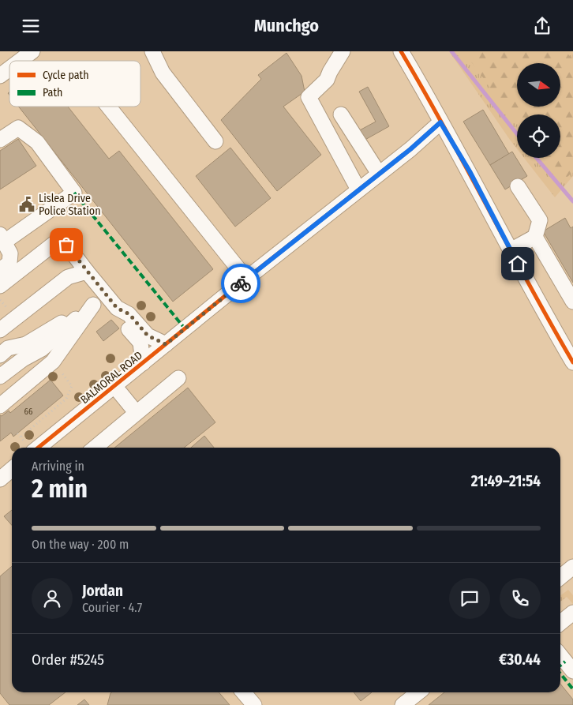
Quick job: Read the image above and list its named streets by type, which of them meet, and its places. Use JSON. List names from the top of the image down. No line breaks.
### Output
{"streets":{"street":["BALMORAL ROAD"]},"places":{"public building":["Lislea Drive Police Station"]},"house_numbers":["66"],"legend":["Cycle path","Path"],"north":"right","page":{"header":"Munchgo","heading":["2 min","Arriving in","21:49–21:54"],"panel":["Jordan","Courier · 4.7","Order #5245","€30.44"],"bar":"On the way · 200 m"}}
